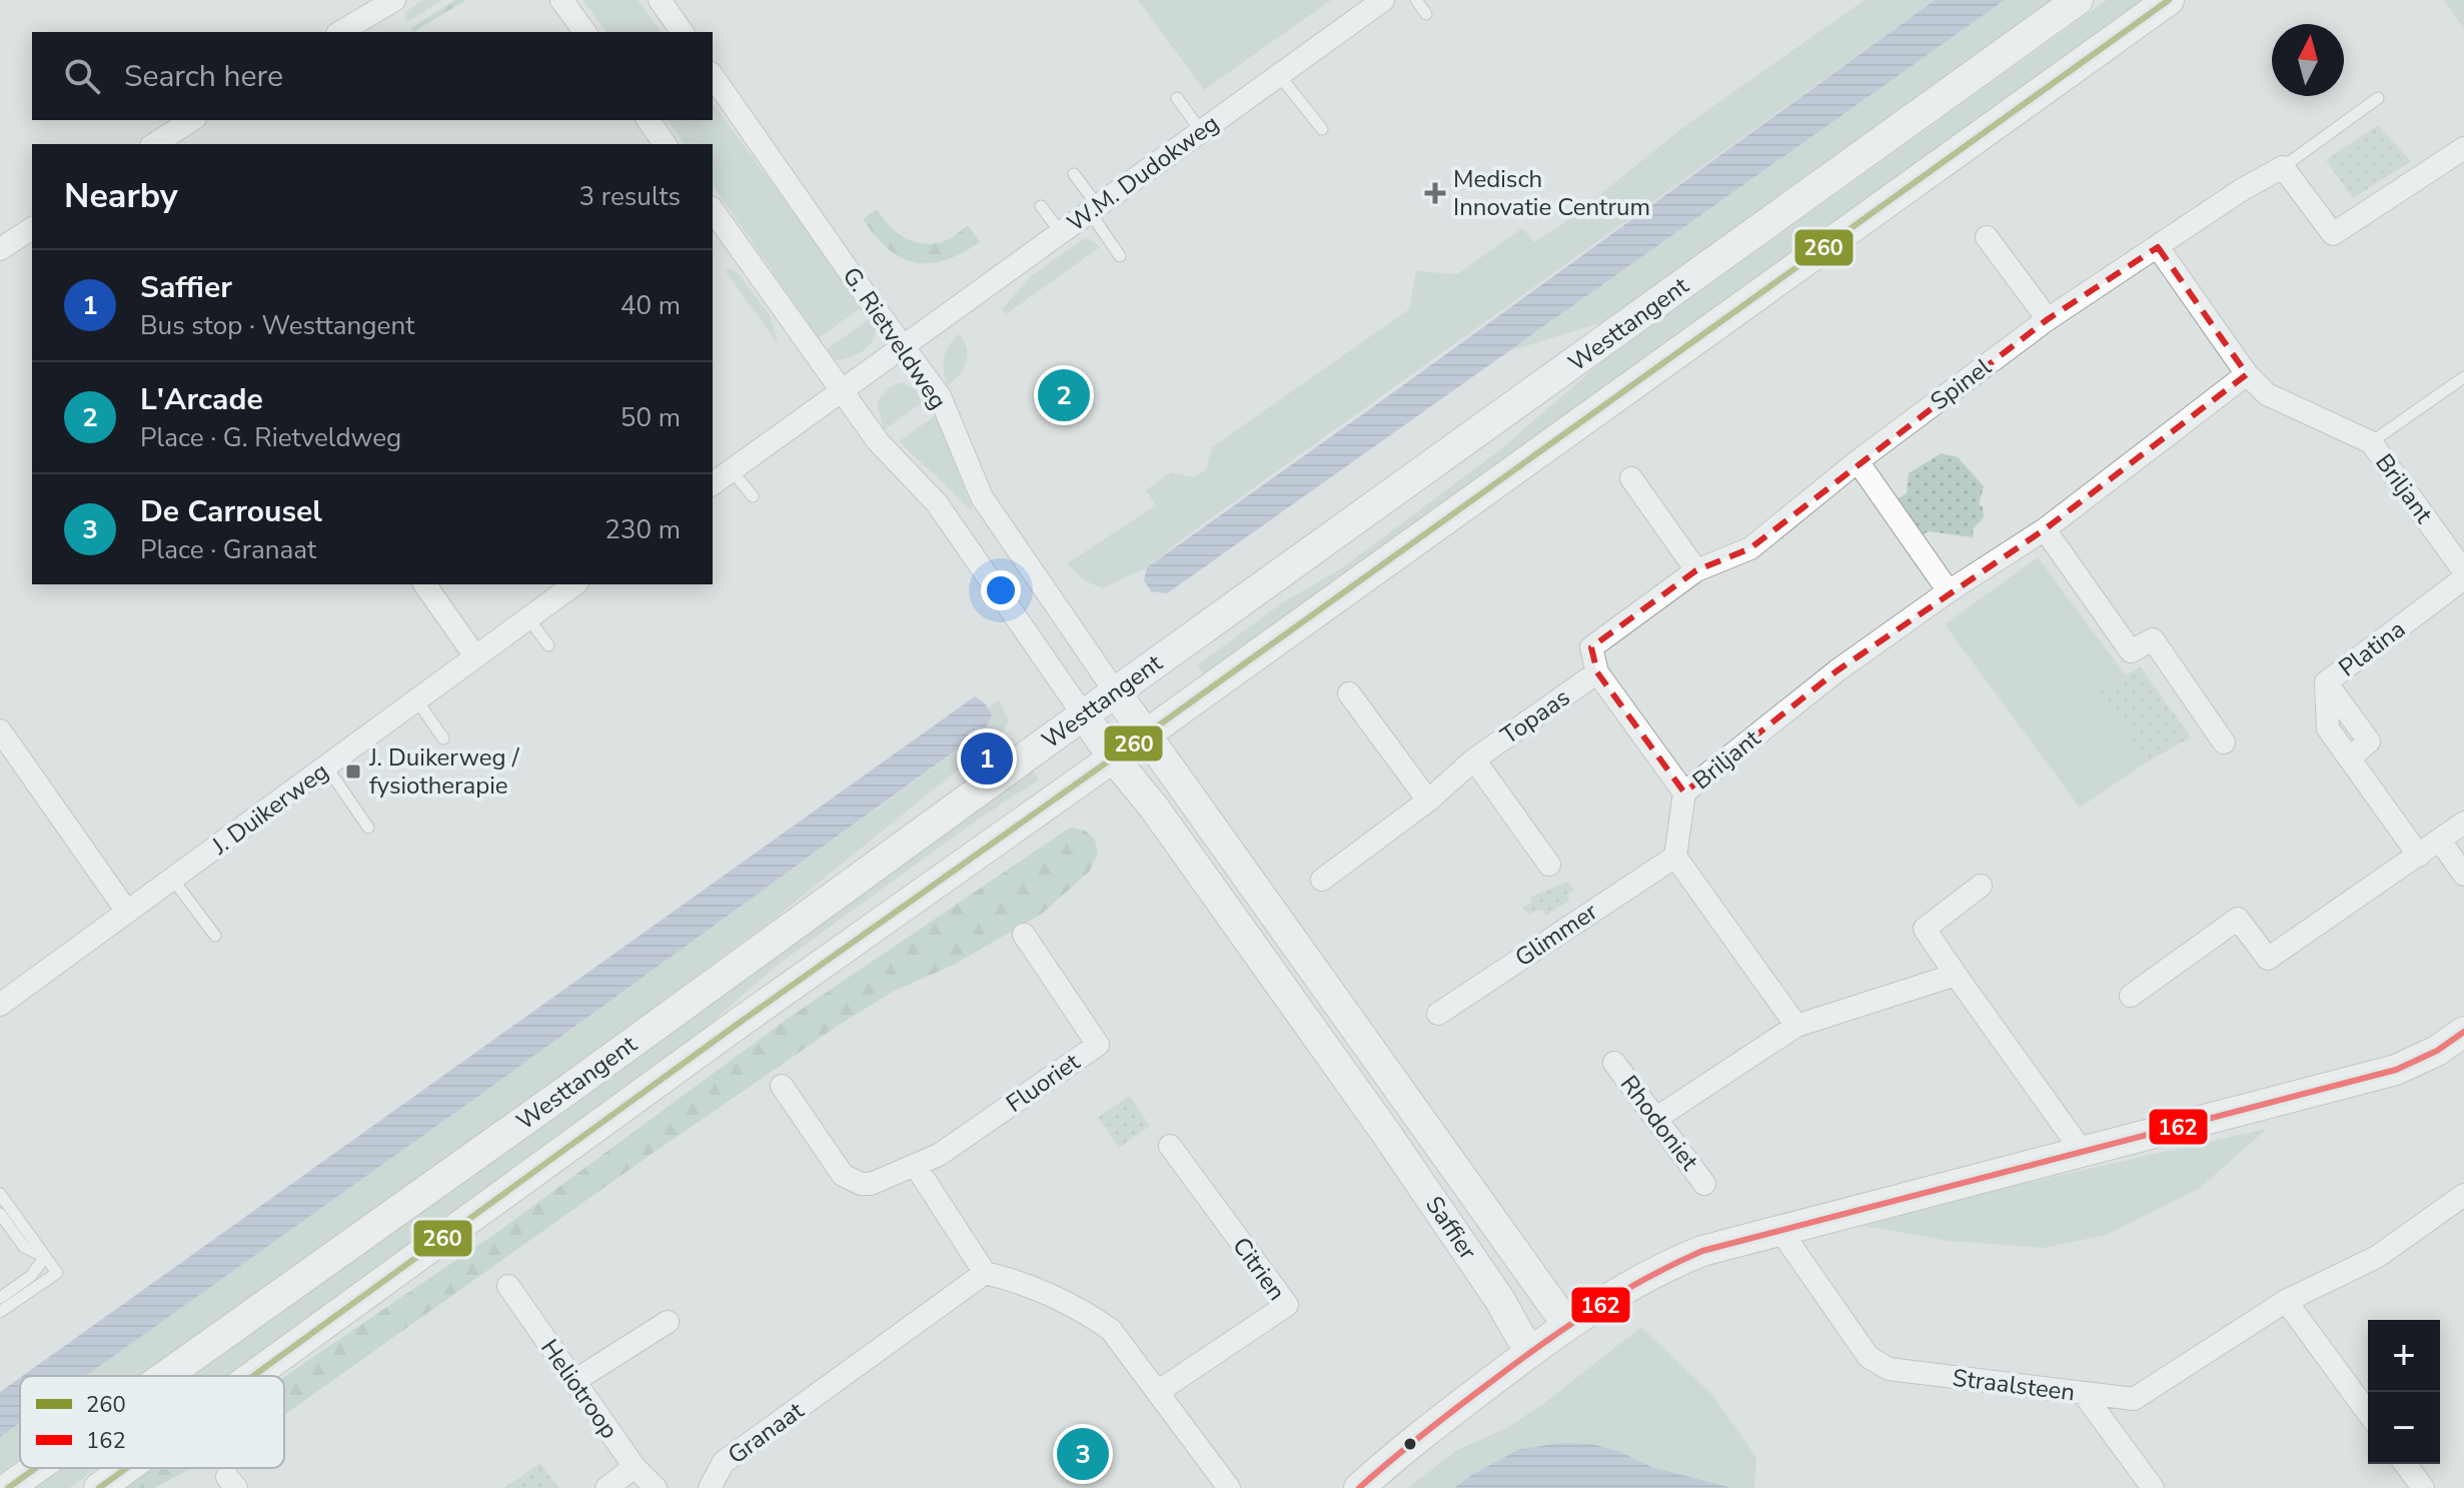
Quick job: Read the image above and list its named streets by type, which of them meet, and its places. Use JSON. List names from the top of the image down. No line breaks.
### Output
{"streets":{"main road":["Westtangent","Saffier"],"street":["W.M. Dudokweg","G. Rietveldweg","Spinel","Briljant","Platina","Topaas","J. Duikerweg","Glimmer","Fluoriet","Rhodoniet","Citrien","Straalsteen","Heliotroop","Granaat"]},"crossings":[["W.M. Dudokweg","G. Rietveldweg"],["Westtangent","G. Rietveldweg"],["Westtangent","Saffier"],["G. Rietveldweg","Saffier"],["Spinel","Briljant"],["Spinel","Topaas"],["Briljant","Glimmer"]],"places":{"health":["Medisch Innovatie Centrum"],"transit":["J. Duikerweg / fysiotherapie"]},"lines":["transit line 260","transit line 162"],"legend":["260","162"],"north":"top","page":{"search":"Search here","heading":["Nearby","3 results"],"list":[{"mark":"1","name":"Saffier","note":"Bus stop · Westtangent","value":"40 m"},{"mark":"2","name":"L'Arcade","note":"Place · G. Rietveldweg","value":"50 m"},{"mark":"3","name":"De Carrousel","note":"Place · Granaat","value":"230 m"}],"pins":["2","1","3"],"map_buttons":["+","−"]}}
